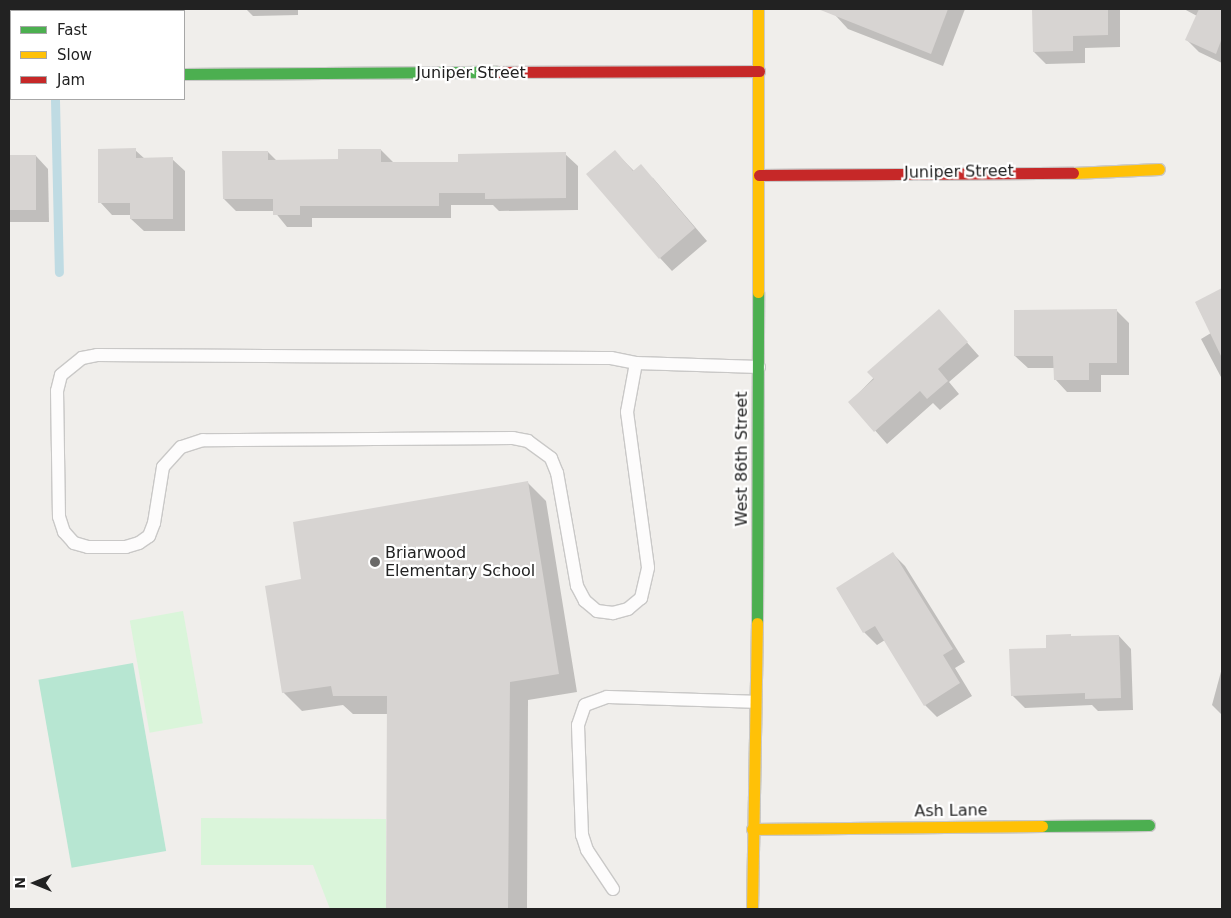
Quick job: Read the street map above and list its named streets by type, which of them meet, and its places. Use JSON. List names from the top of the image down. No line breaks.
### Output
{"streets":{"street":["Juniper Street","West 86th Street","Ash Lane"]},"crossings":[["Juniper Street","West 86th Street"],["West 86th Street","Ash Lane"]],"places":["Briarwood Elementary School"],"legend":["Fast","Slow","Jam"],"north":"left"}
